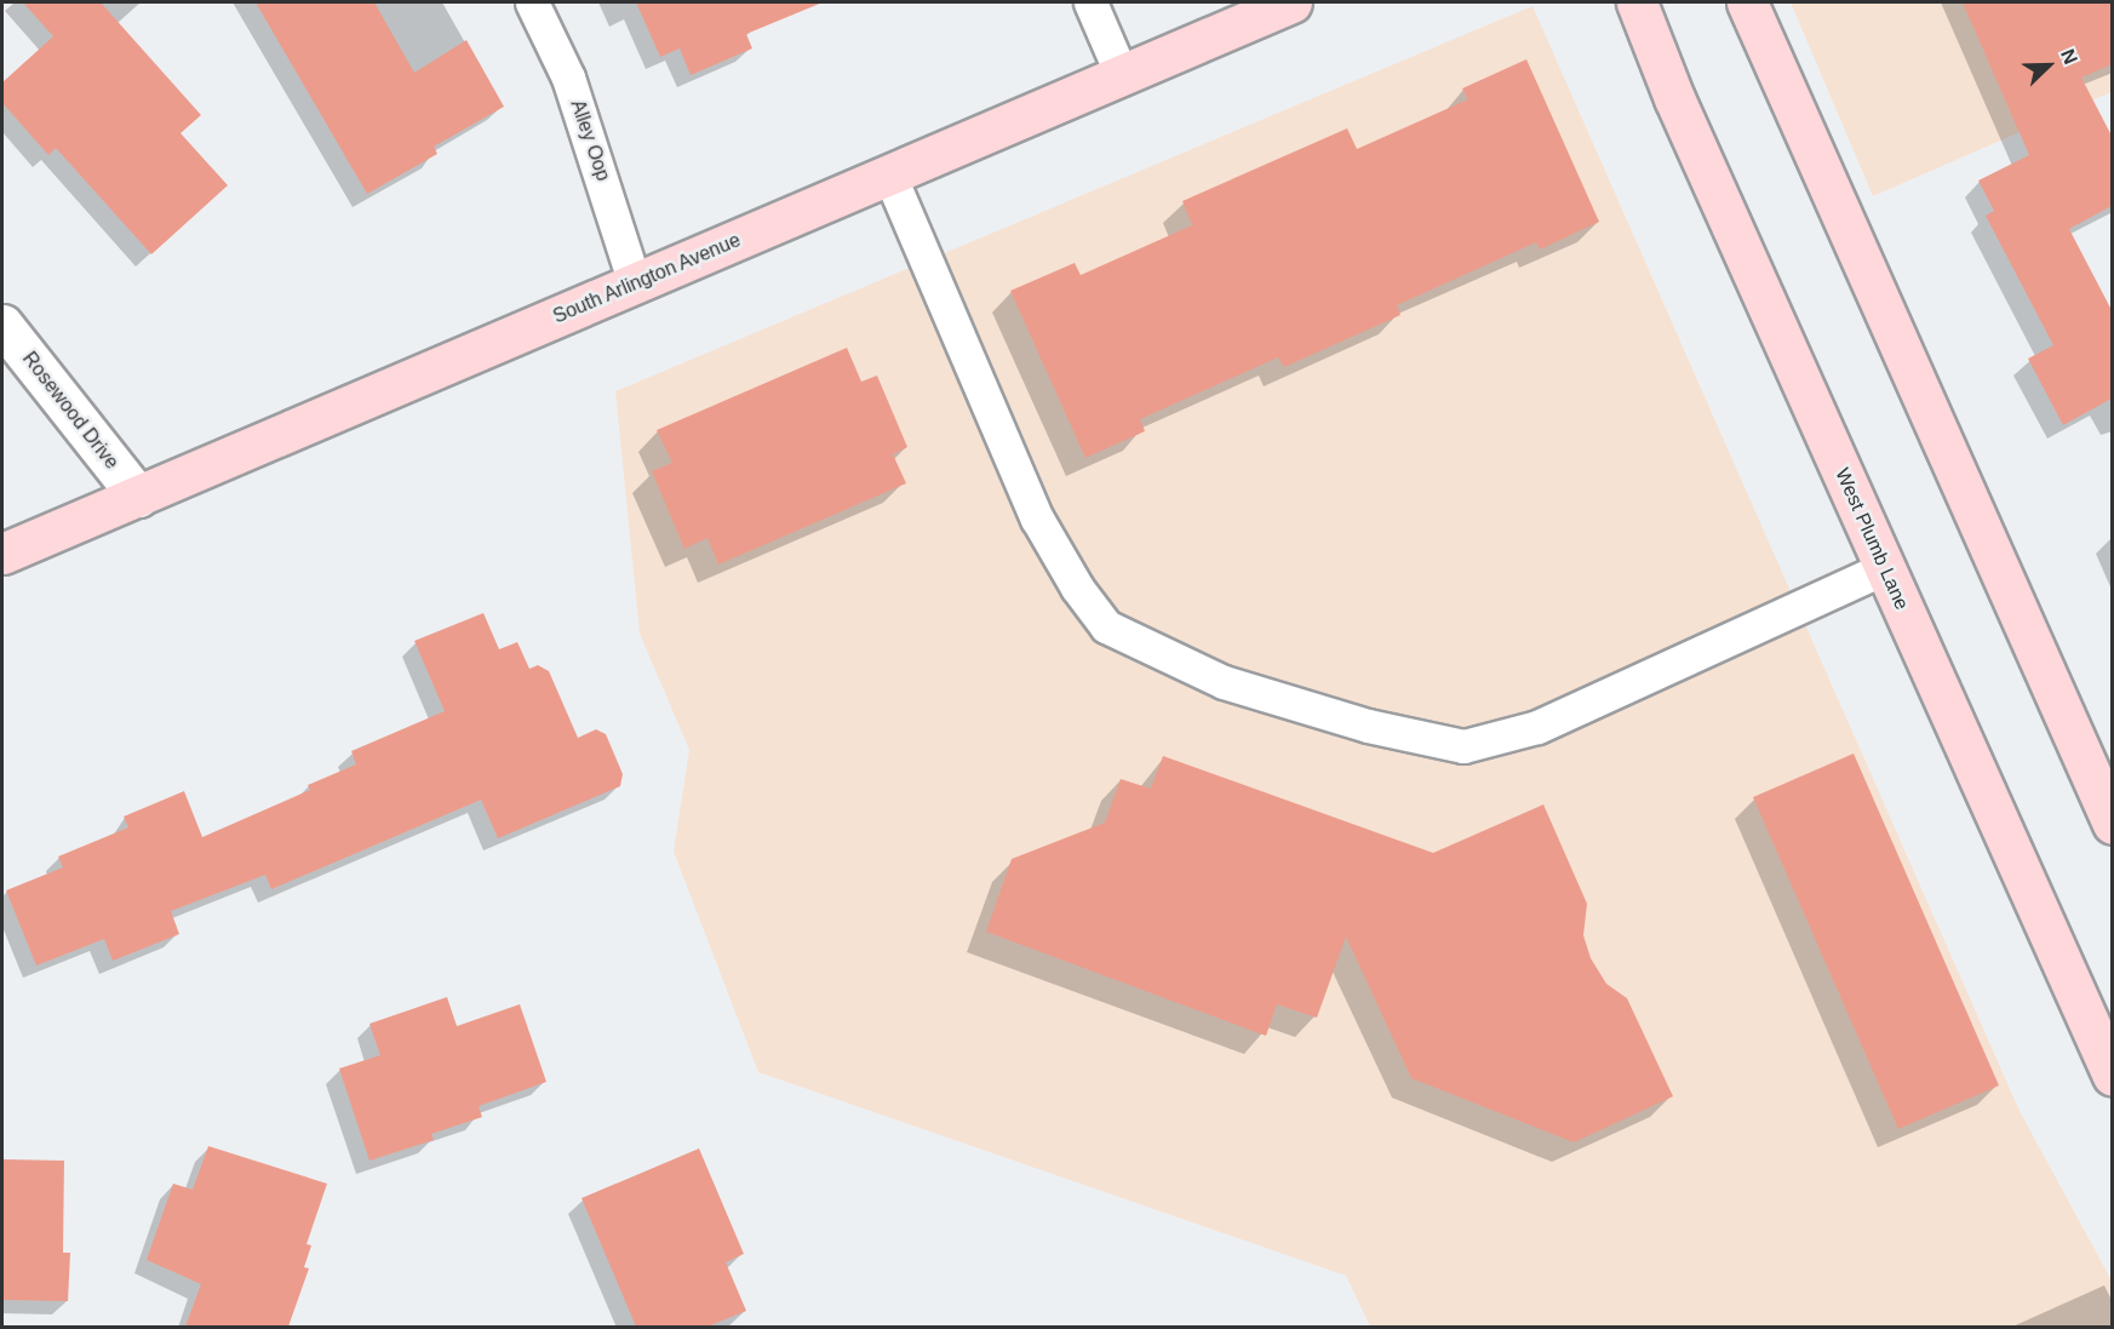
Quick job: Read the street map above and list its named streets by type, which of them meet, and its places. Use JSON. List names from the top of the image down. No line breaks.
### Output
{"streets":{"main road":["South Arlington Avenue","West Plumb Lane"],"street":["Rosewood Drive"],"lane":["Alley Oop"]},"crossings":[["Alley Oop","South Arlington Avenue"],["South Arlington Avenue","Rosewood Drive"]],"north":"top right"}
